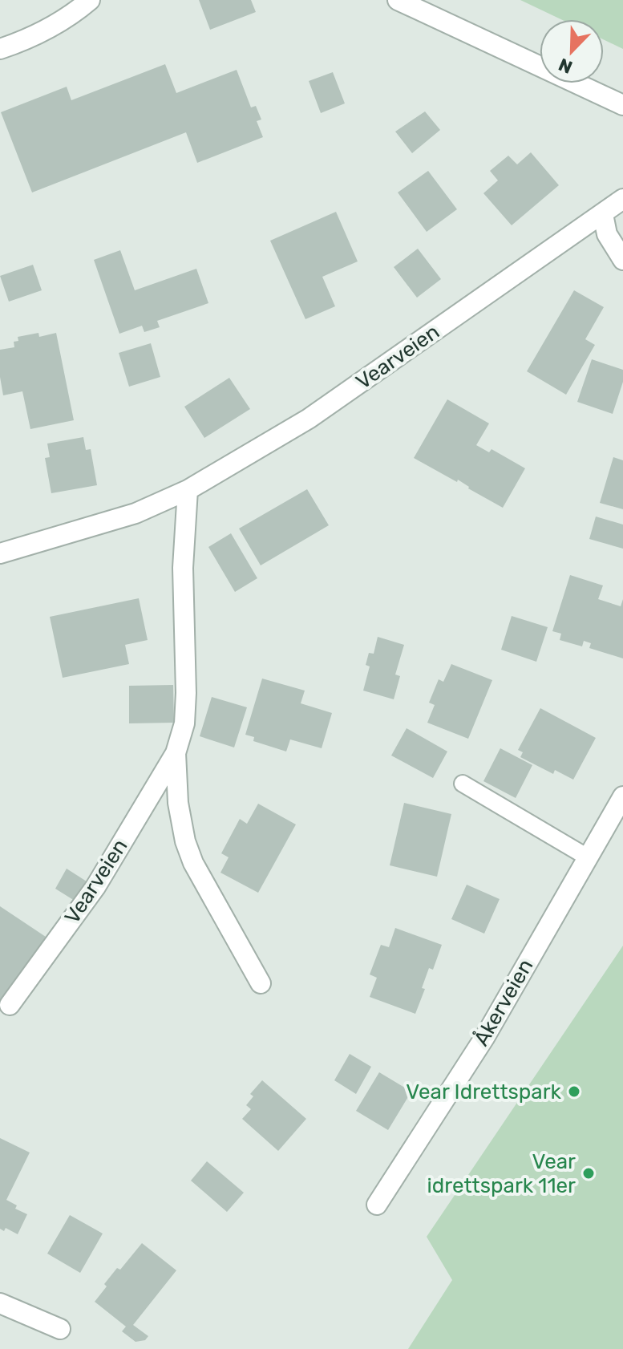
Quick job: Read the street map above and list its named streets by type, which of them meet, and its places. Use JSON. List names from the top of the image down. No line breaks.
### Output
{"streets":{"street":["Vearveien","Åkerveien"]},"places":["Vear Idrettspark","Vear idrettspark 11er"],"north":"bottom left"}
